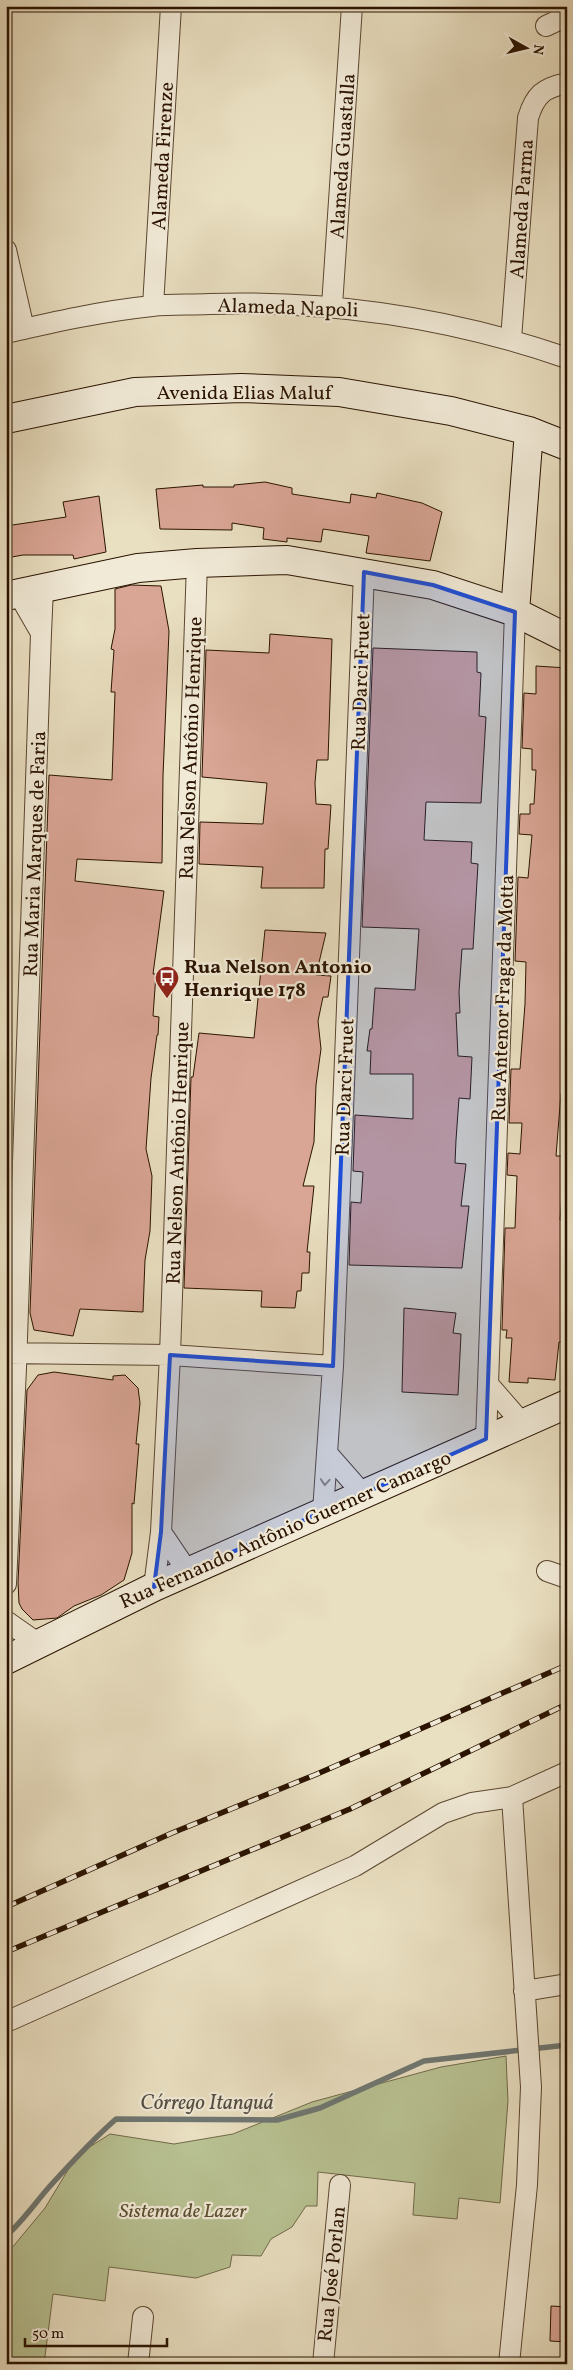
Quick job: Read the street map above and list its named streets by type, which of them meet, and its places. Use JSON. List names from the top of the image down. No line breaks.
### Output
{"streets":{"street":["Alameda Firenze","Alameda Guastalla","Alameda Parma","Alameda Napoli","Avenida Elias Maluf","Rua Darci Fruet","Rua Nelson Antônio Henrique","Rua Maria Marques de Faria","Rua Antenor Fraga da Motta","Rua Fernando Antônio Guerner Camargo","Rua José Porlan"]},"crossings":[["Alameda Firenze","Alameda Napoli"],["Alameda Guastalla","Alameda Napoli"],["Alameda Parma","Alameda Napoli"],["Rua Darci Fruet","Rua Fernando Antônio Guerner Camargo"],["Rua Nelson Antônio Henrique","Rua Fernando Antônio Guerner Camargo"],["Rua Antenor Fraga da Motta","Rua Fernando Antônio Guerner Camargo"]],"water":["Córrego Itanguá"],"parks":["Sistema de Lazer"],"places":{"bus stop":["Rua Nelson Antonio Henrique 178"]},"scale_bar":"50 m","north":"right"}
